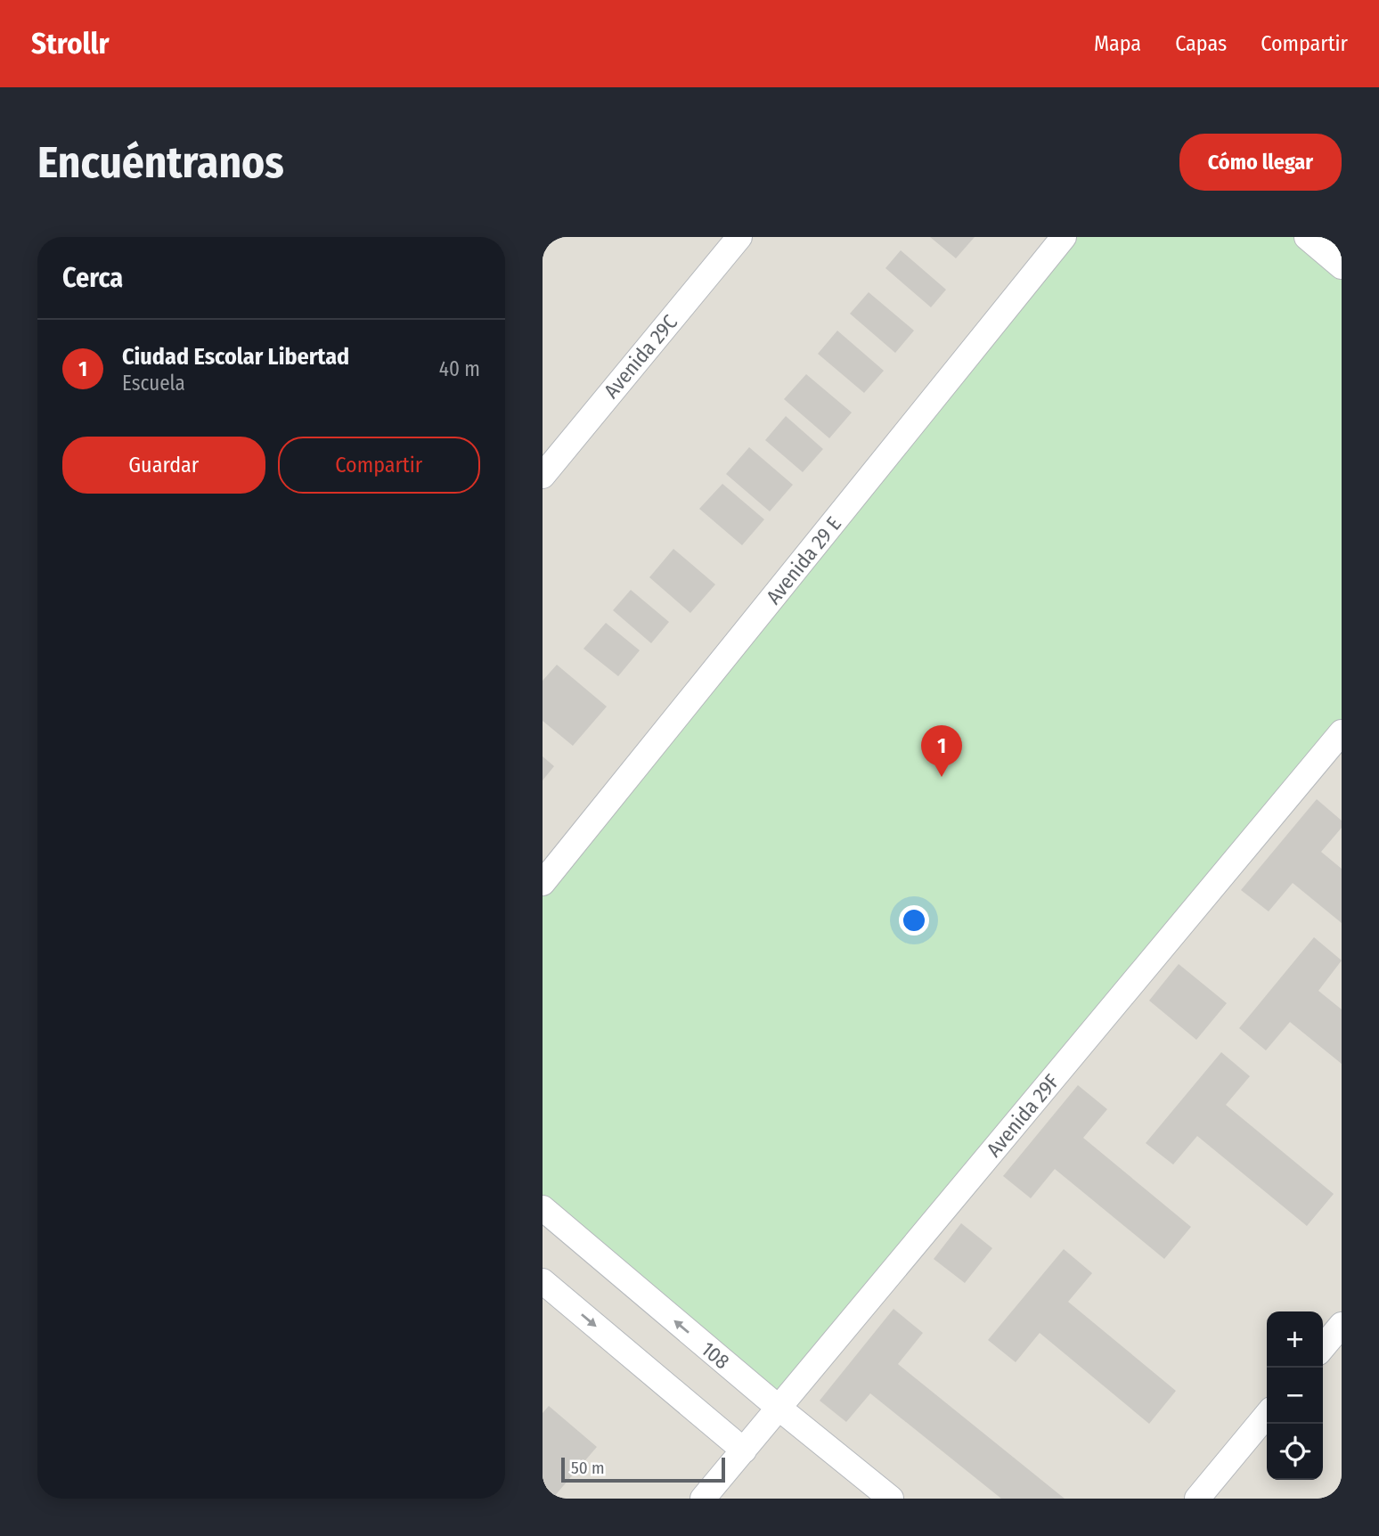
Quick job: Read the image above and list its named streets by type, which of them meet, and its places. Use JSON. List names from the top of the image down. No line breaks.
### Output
{"streets":{"street":["Avenida 29C","Avenida 29 E","Avenida 29F","108"]},"crossings":[["Avenida 29F","108"]],"scale_bar":"50 m","page":{"header":"Strollr","nav":["Mapa","Capas","Compartir"],"buttons":["Cómo llegar",["Guardar","Compartir"]],"title":"Encuéntranos","heading":"Cerca","list":[{"mark":"1","name":"Ciudad Escolar Libertad","note":"Escuela","value":"40 m"}],"pins":"1","map_buttons":["+","−"],"scale":"50 m"}}
